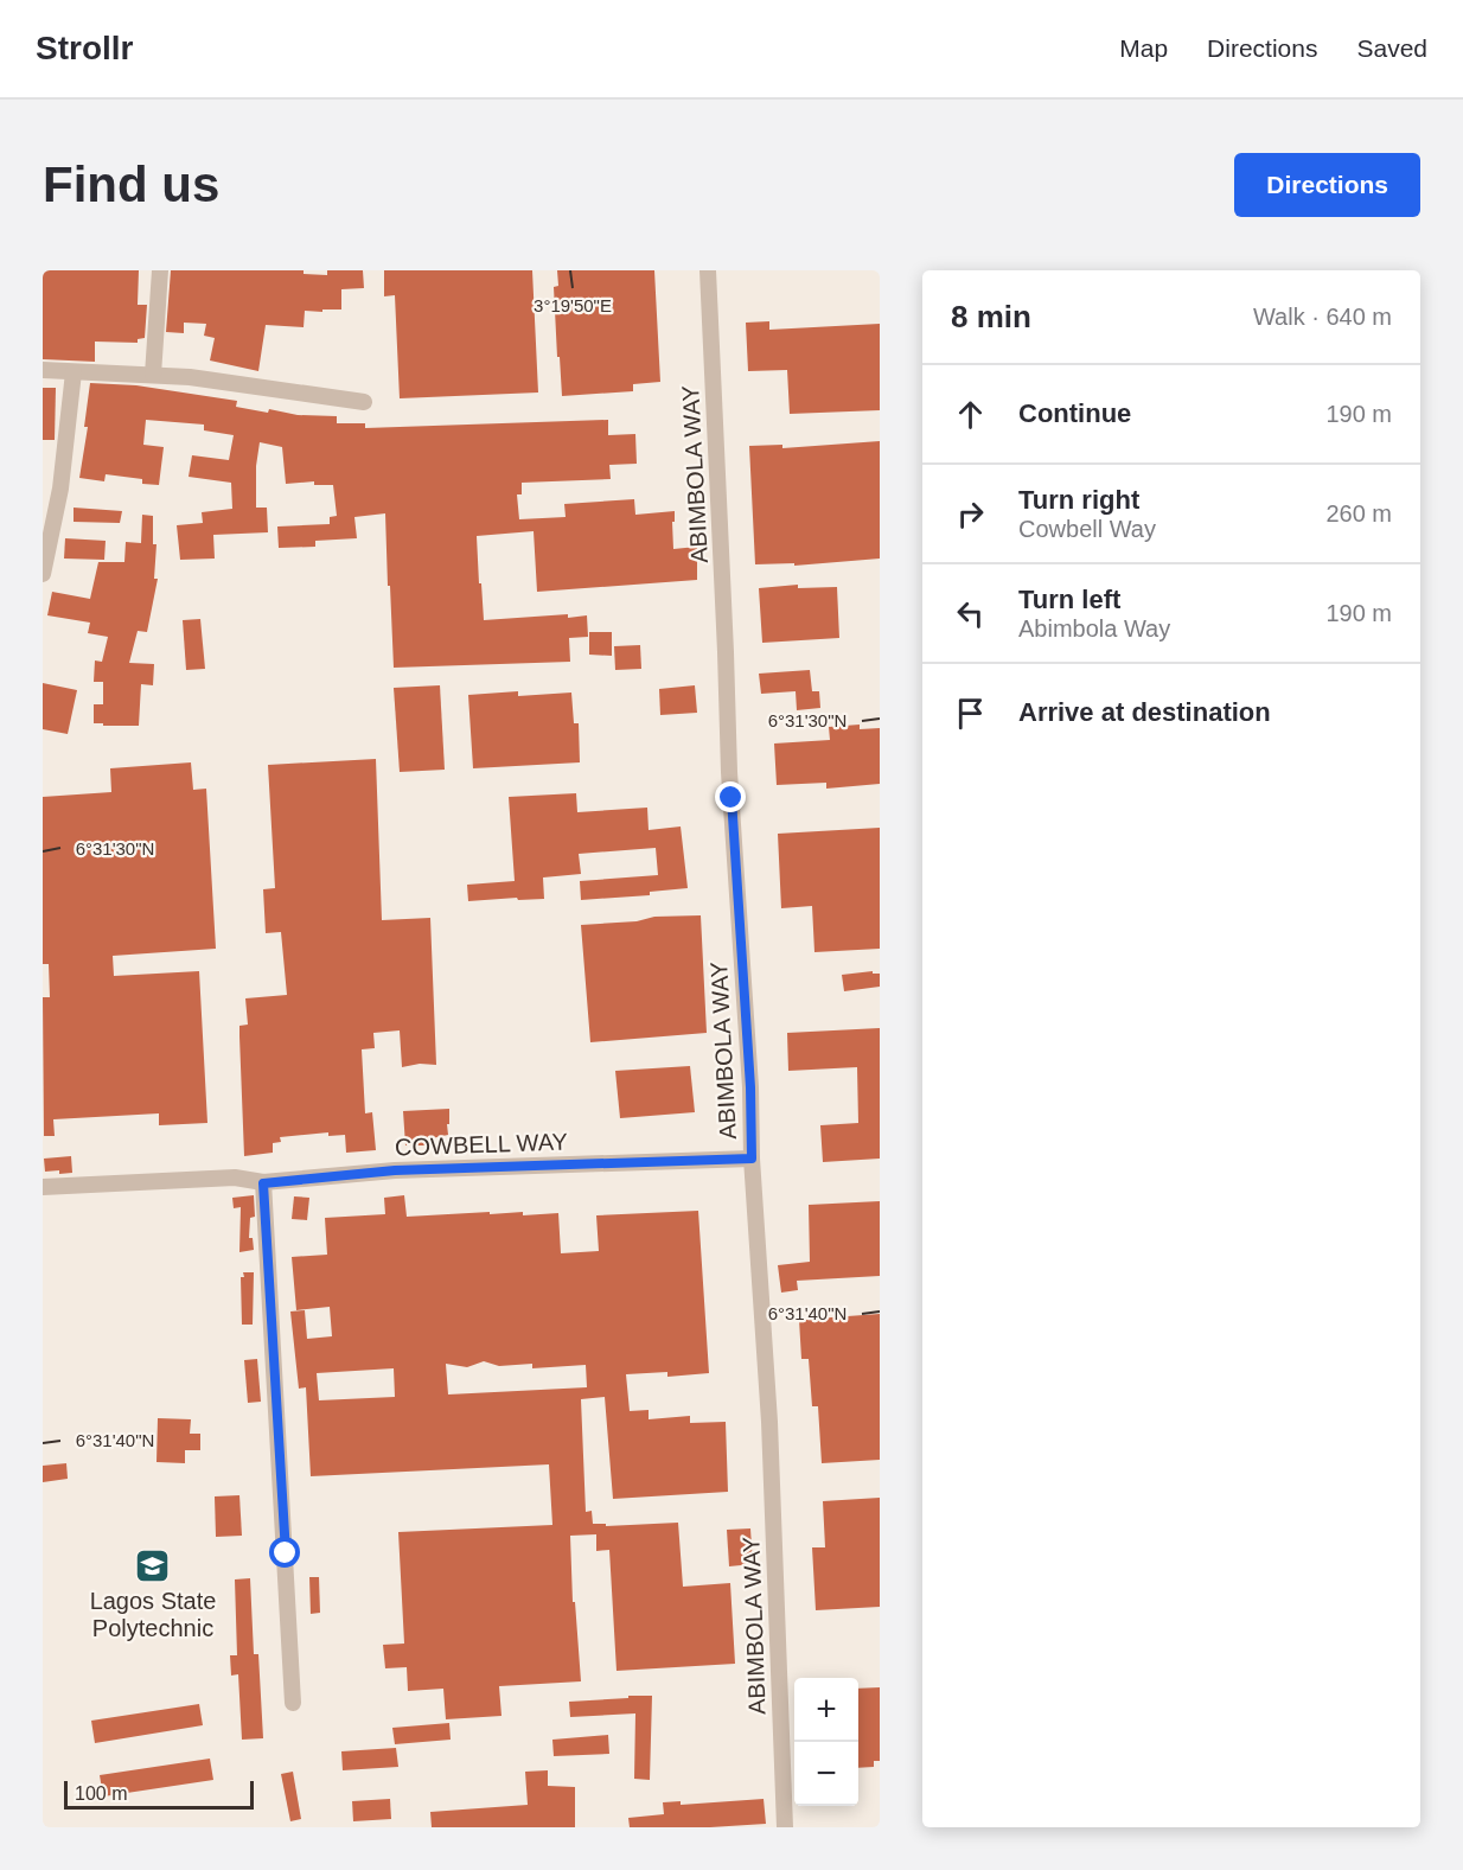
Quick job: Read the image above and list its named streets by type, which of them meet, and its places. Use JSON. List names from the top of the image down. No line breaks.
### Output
{"streets":{"street":["ABIMBOLA WAY","COWBELL WAY"]},"crossings":[["ABIMBOLA WAY","COWBELL WAY"]],"places":{"school or university":["Lagos State Polytechnic"]},"scale_bar":"100 m","page":{"header":"Strollr","nav":["Map","Directions","Saved"],"buttons":"Directions","title":"Find us","heading":["8 min","Walk · 640 m"],"list":[["Continue","190 m"],["Turn right","Cowbell Way","260 m"],["Turn left","Abimbola Way","190 m"],"Arrive at destination"],"map_buttons":["+","−"],"scale":"100 m"},"coordinates":["3°19'50\"E","6°31'30\"N","6°31'40\"N"]}
